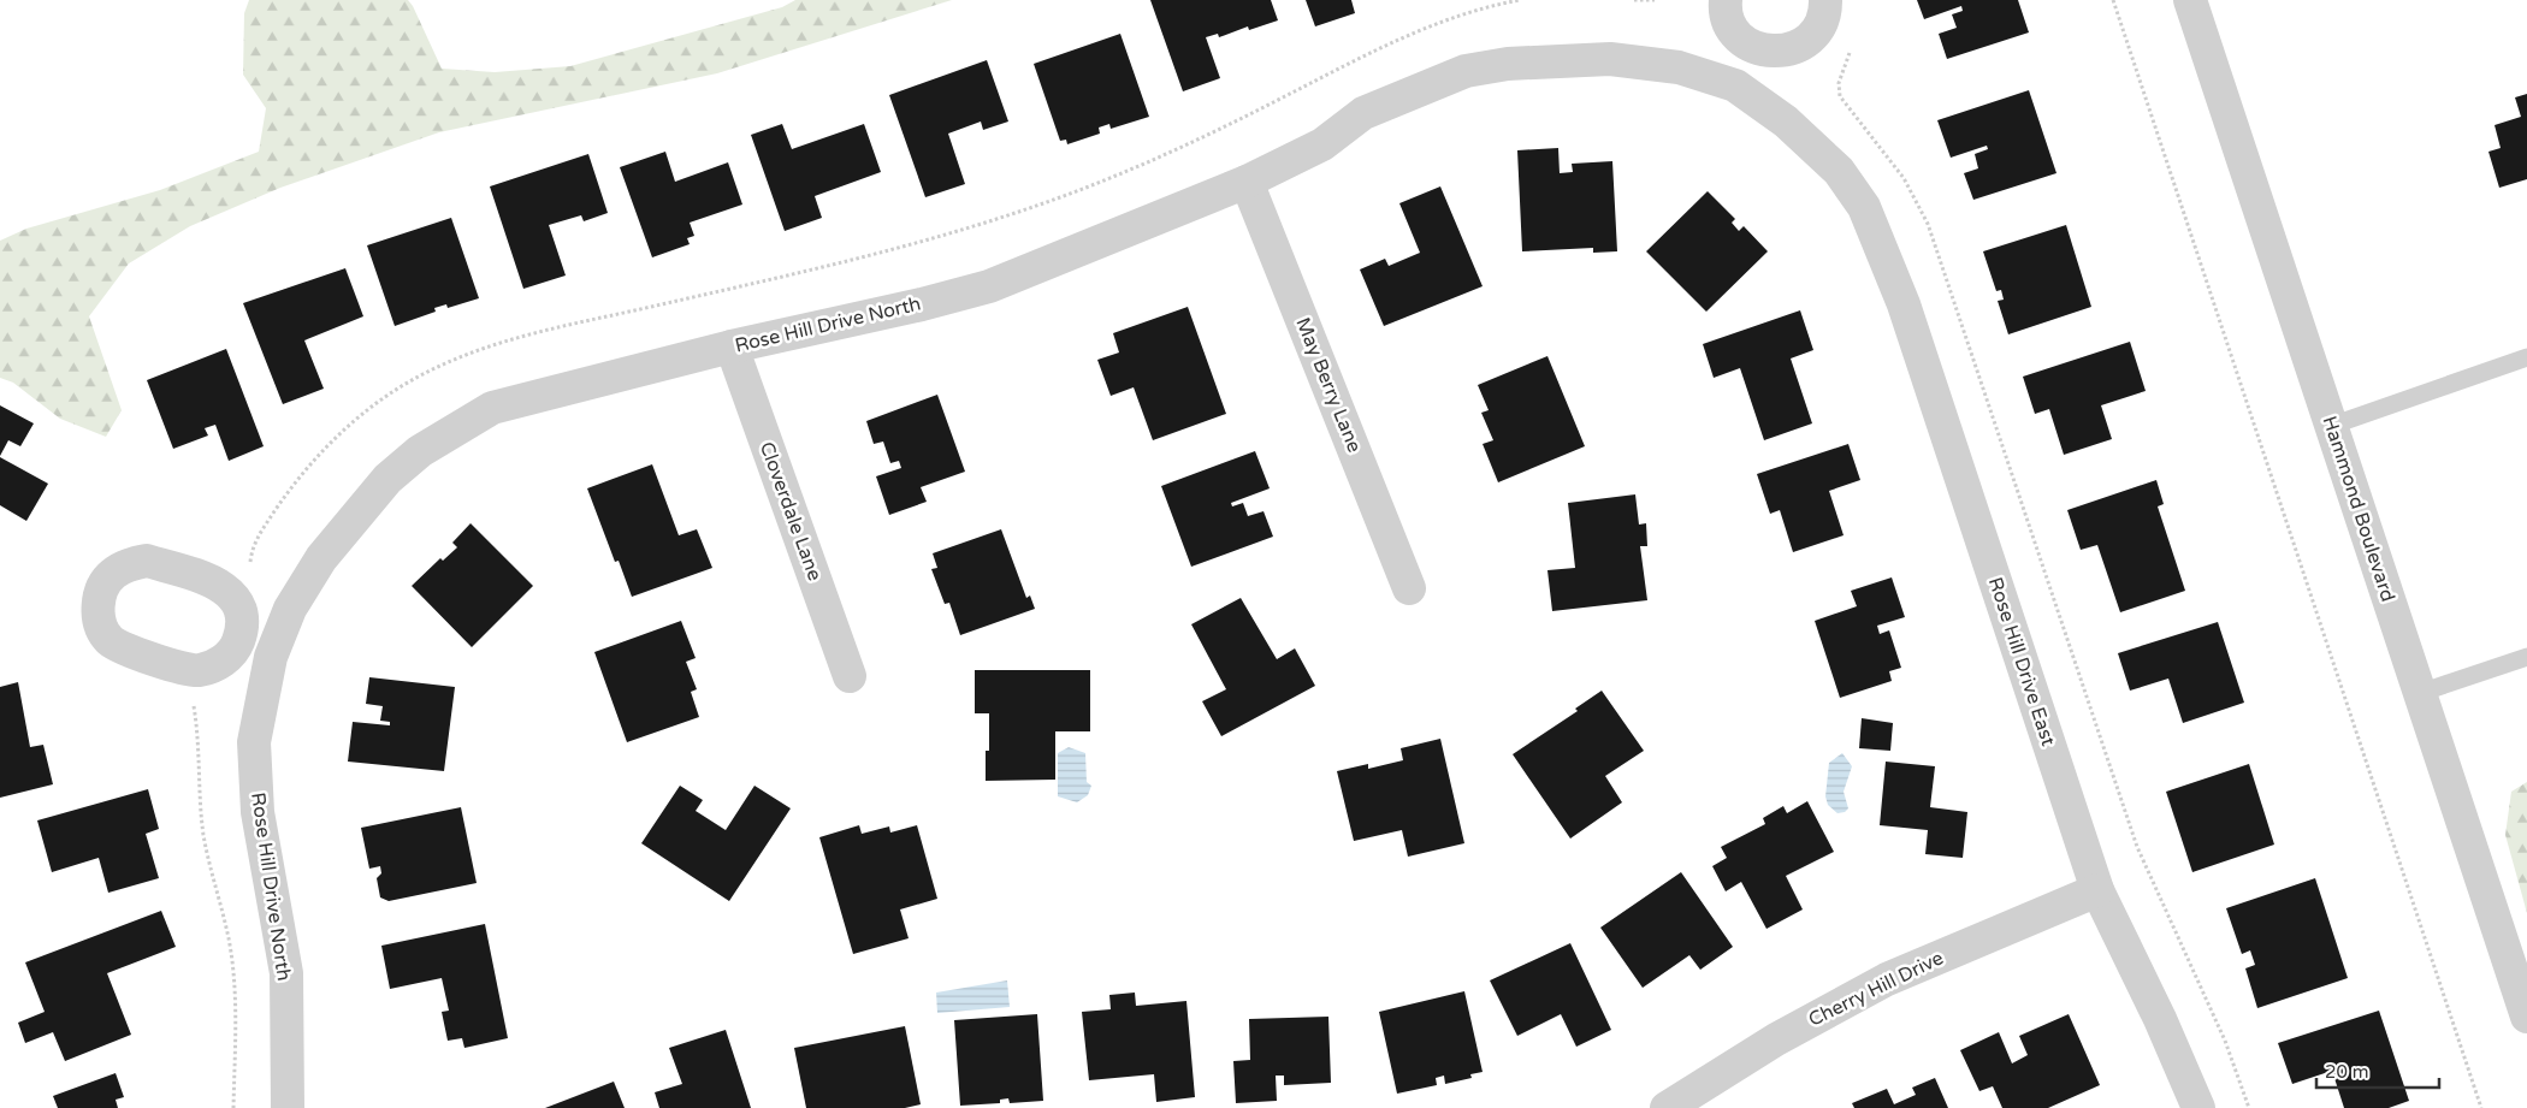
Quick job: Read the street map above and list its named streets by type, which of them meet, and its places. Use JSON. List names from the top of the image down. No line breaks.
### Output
{"streets":{"street":["Rose Hill Drive North","May Berry Lane","Hammond Boulevard","Cloverdale Lane","Rose Hill Drive East","Cherry Hill Drive"]},"crossings":[["Rose Hill Drive North","May Berry Lane"],["Rose Hill Drive North","Cloverdale Lane"],["Rose Hill Drive North","Rose Hill Drive East"],["Rose Hill Drive East","Cherry Hill Drive"]],"scale_bar":"20 m"}
